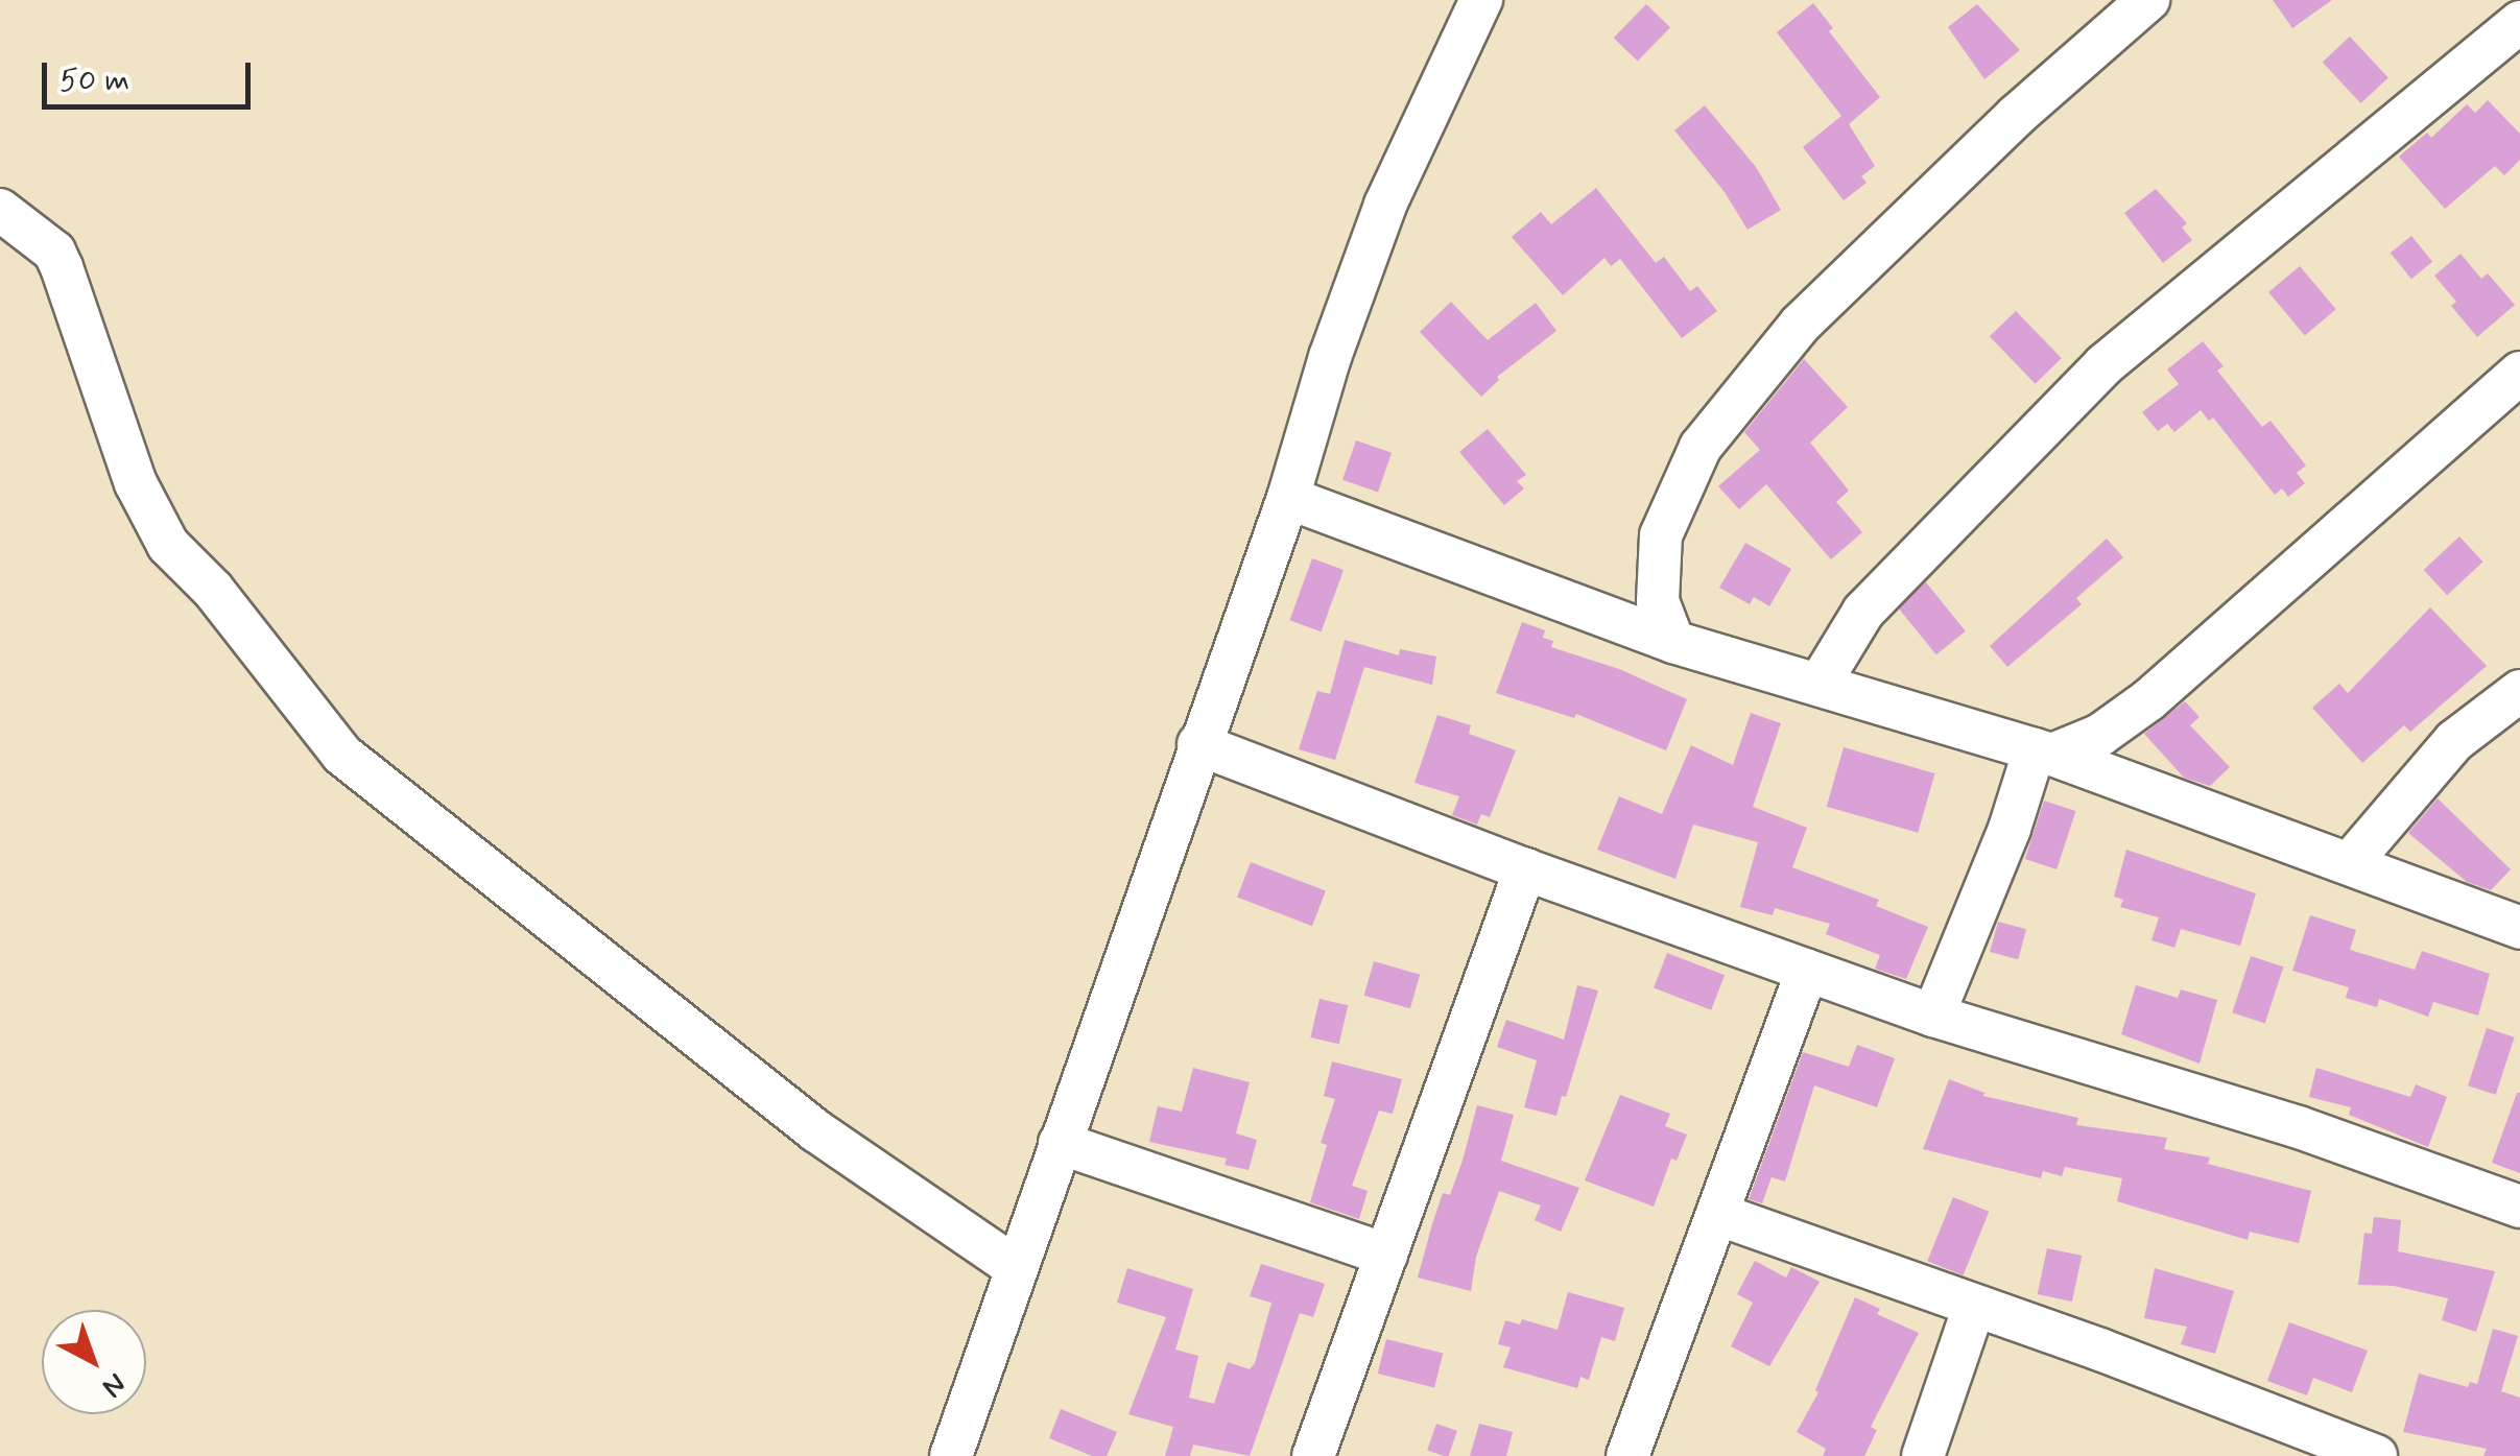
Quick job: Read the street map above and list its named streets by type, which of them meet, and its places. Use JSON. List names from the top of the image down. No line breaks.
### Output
{"scale_bar":"50 m","north":"bottom right"}
